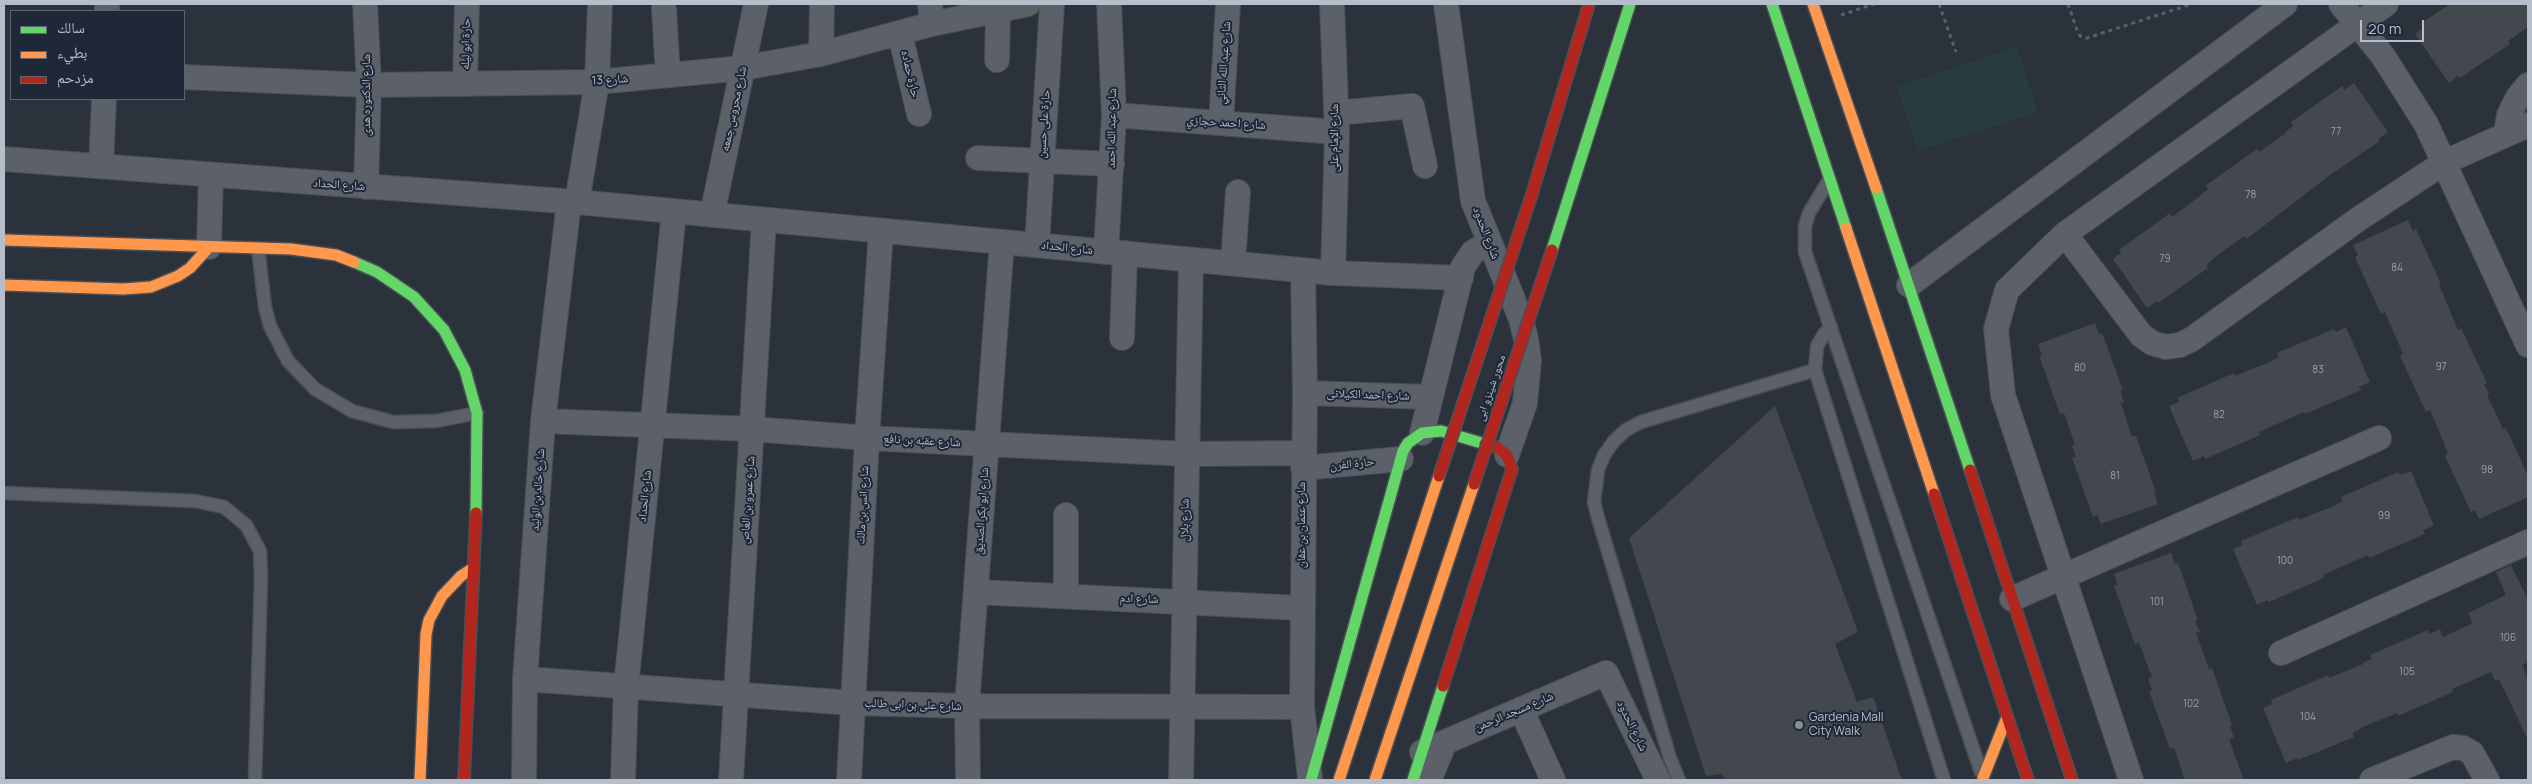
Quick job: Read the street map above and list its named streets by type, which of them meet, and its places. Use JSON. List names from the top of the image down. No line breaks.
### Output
{"streets":{"street":["حارة ابو ليله","شارع عبد الله الثاني","حارة حماده","شارع 13","شارع الدكتوره هدى","شارع محروس جمعه","شارع احمد حجازي","حارة على حسين","شارع عبد الله احمد","شارع الإمام على","شارع الحداد","شارع الحدود","محور شينزو ابى","شارع احمد الكيلانى","شارع عقبه بن نافع","حارة الفرن","شارع خالد بن الوليد","شارع عمرو بن العاص","شارع انس بن مالك","شارع ابو بكر الصديق","شارع بلال","شارع عثمان بن عفان","شارع ادم","شارع على بن ابى طالب","شارع مسجد الرحمن"]},"crossings":[["حارة ابو ليله","شارع 13"],["شارع عبد الله الثاني","شارع احمد حجازي"],["حارة حماده","شارع 13"],["شارع 13","شارع الدكتوره هدى"],["شارع 13","شارع محروس جمعه"],["شارع 13","شارع خالد بن الوليد"],["شارع الدكتوره هدى","شارع الحداد"],["شارع محروس جمعه","شارع الحداد"],["شارع احمد حجازي","شارع عبد الله احمد"],["شارع احمد حجازي","شارع الإمام على"],["حارة على حسين","شارع الحداد"],["شارع عبد الله احمد","شارع الحداد"],["شارع الإمام على","شارع الحداد"],["شارع الحداد","شارع عقبه بن نافع"],["شارع الحداد","شارع خالد بن الوليد"],["شارع الحداد","شارع عمرو بن العاص"],["شارع الحداد","شارع انس بن مالك"],["شارع الحداد","شارع ابو بكر الصديق"],["شارع الحداد","شارع بلال"],["شارع الحداد","شارع عثمان بن عفان"],["شارع الحداد","شارع على بن ابى طالب"],["شارع الحدود","شارع مسجد الرحمن"],["شارع احمد الكيلانى","شارع عثمان بن عفان"],["شارع عقبه بن نافع","حارة الفرن"],["شارع عقبه بن نافع","شارع خالد بن الوليد"],["شارع عقبه بن نافع","شارع عمرو بن العاص"],["شارع عقبه بن نافع","شارع انس بن مالك"],["شارع عقبه بن نافع","شارع ابو بكر الصديق"],["شارع عقبه بن نافع","شارع بلال"],["شارع عقبه بن نافع","شارع عثمان بن عفان"],["حارة الفرن","شارع عثمان بن عفان"],["شارع خالد بن الوليد","شارع على بن ابى طالب"],["شارع عمرو بن العاص","شارع على بن ابى طالب"],["شارع انس بن مالك","شارع على بن ابى طالب"],["شارع ابو بكر الصديق","شارع ادم"],["شارع ابو بكر الصديق","شارع على بن ابى طالب"],["شارع بلال","شارع ادم"],["شارع بلال","شارع على بن ابى طالب"],["شارع عثمان بن عفان","شارع ادم"],["شارع عثمان بن عفان","شارع على بن ابى طالب"]],"places":["Gardenia Mall City Walk"],"house_numbers":["77","78","79","84","97","80","83","82","98","81","99","100","101","106","105","102","104"],"legend":["سالك","بطيء","مزدحم"],"scale_bar":"20 m"}
